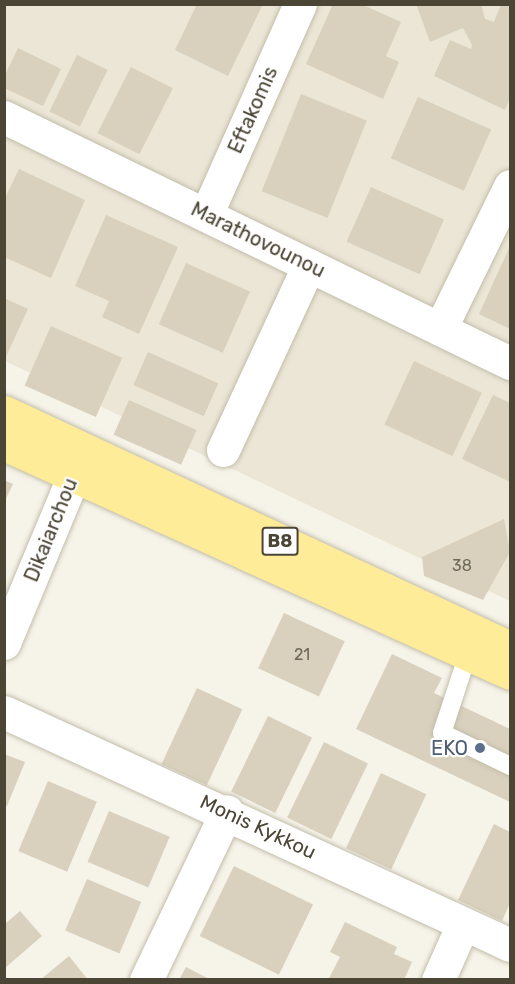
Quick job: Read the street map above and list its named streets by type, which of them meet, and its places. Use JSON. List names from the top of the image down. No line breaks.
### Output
{"streets":{"main road":["B8"],"street":["Eftakomis","Marathovounou","Dikaiarchou","Monis Kykkou"]},"crossings":[["Eftakomis","Marathovounou"],["Dikaiarchou","B8"]],"places":["EKO"],"house_numbers":["38","21"]}
